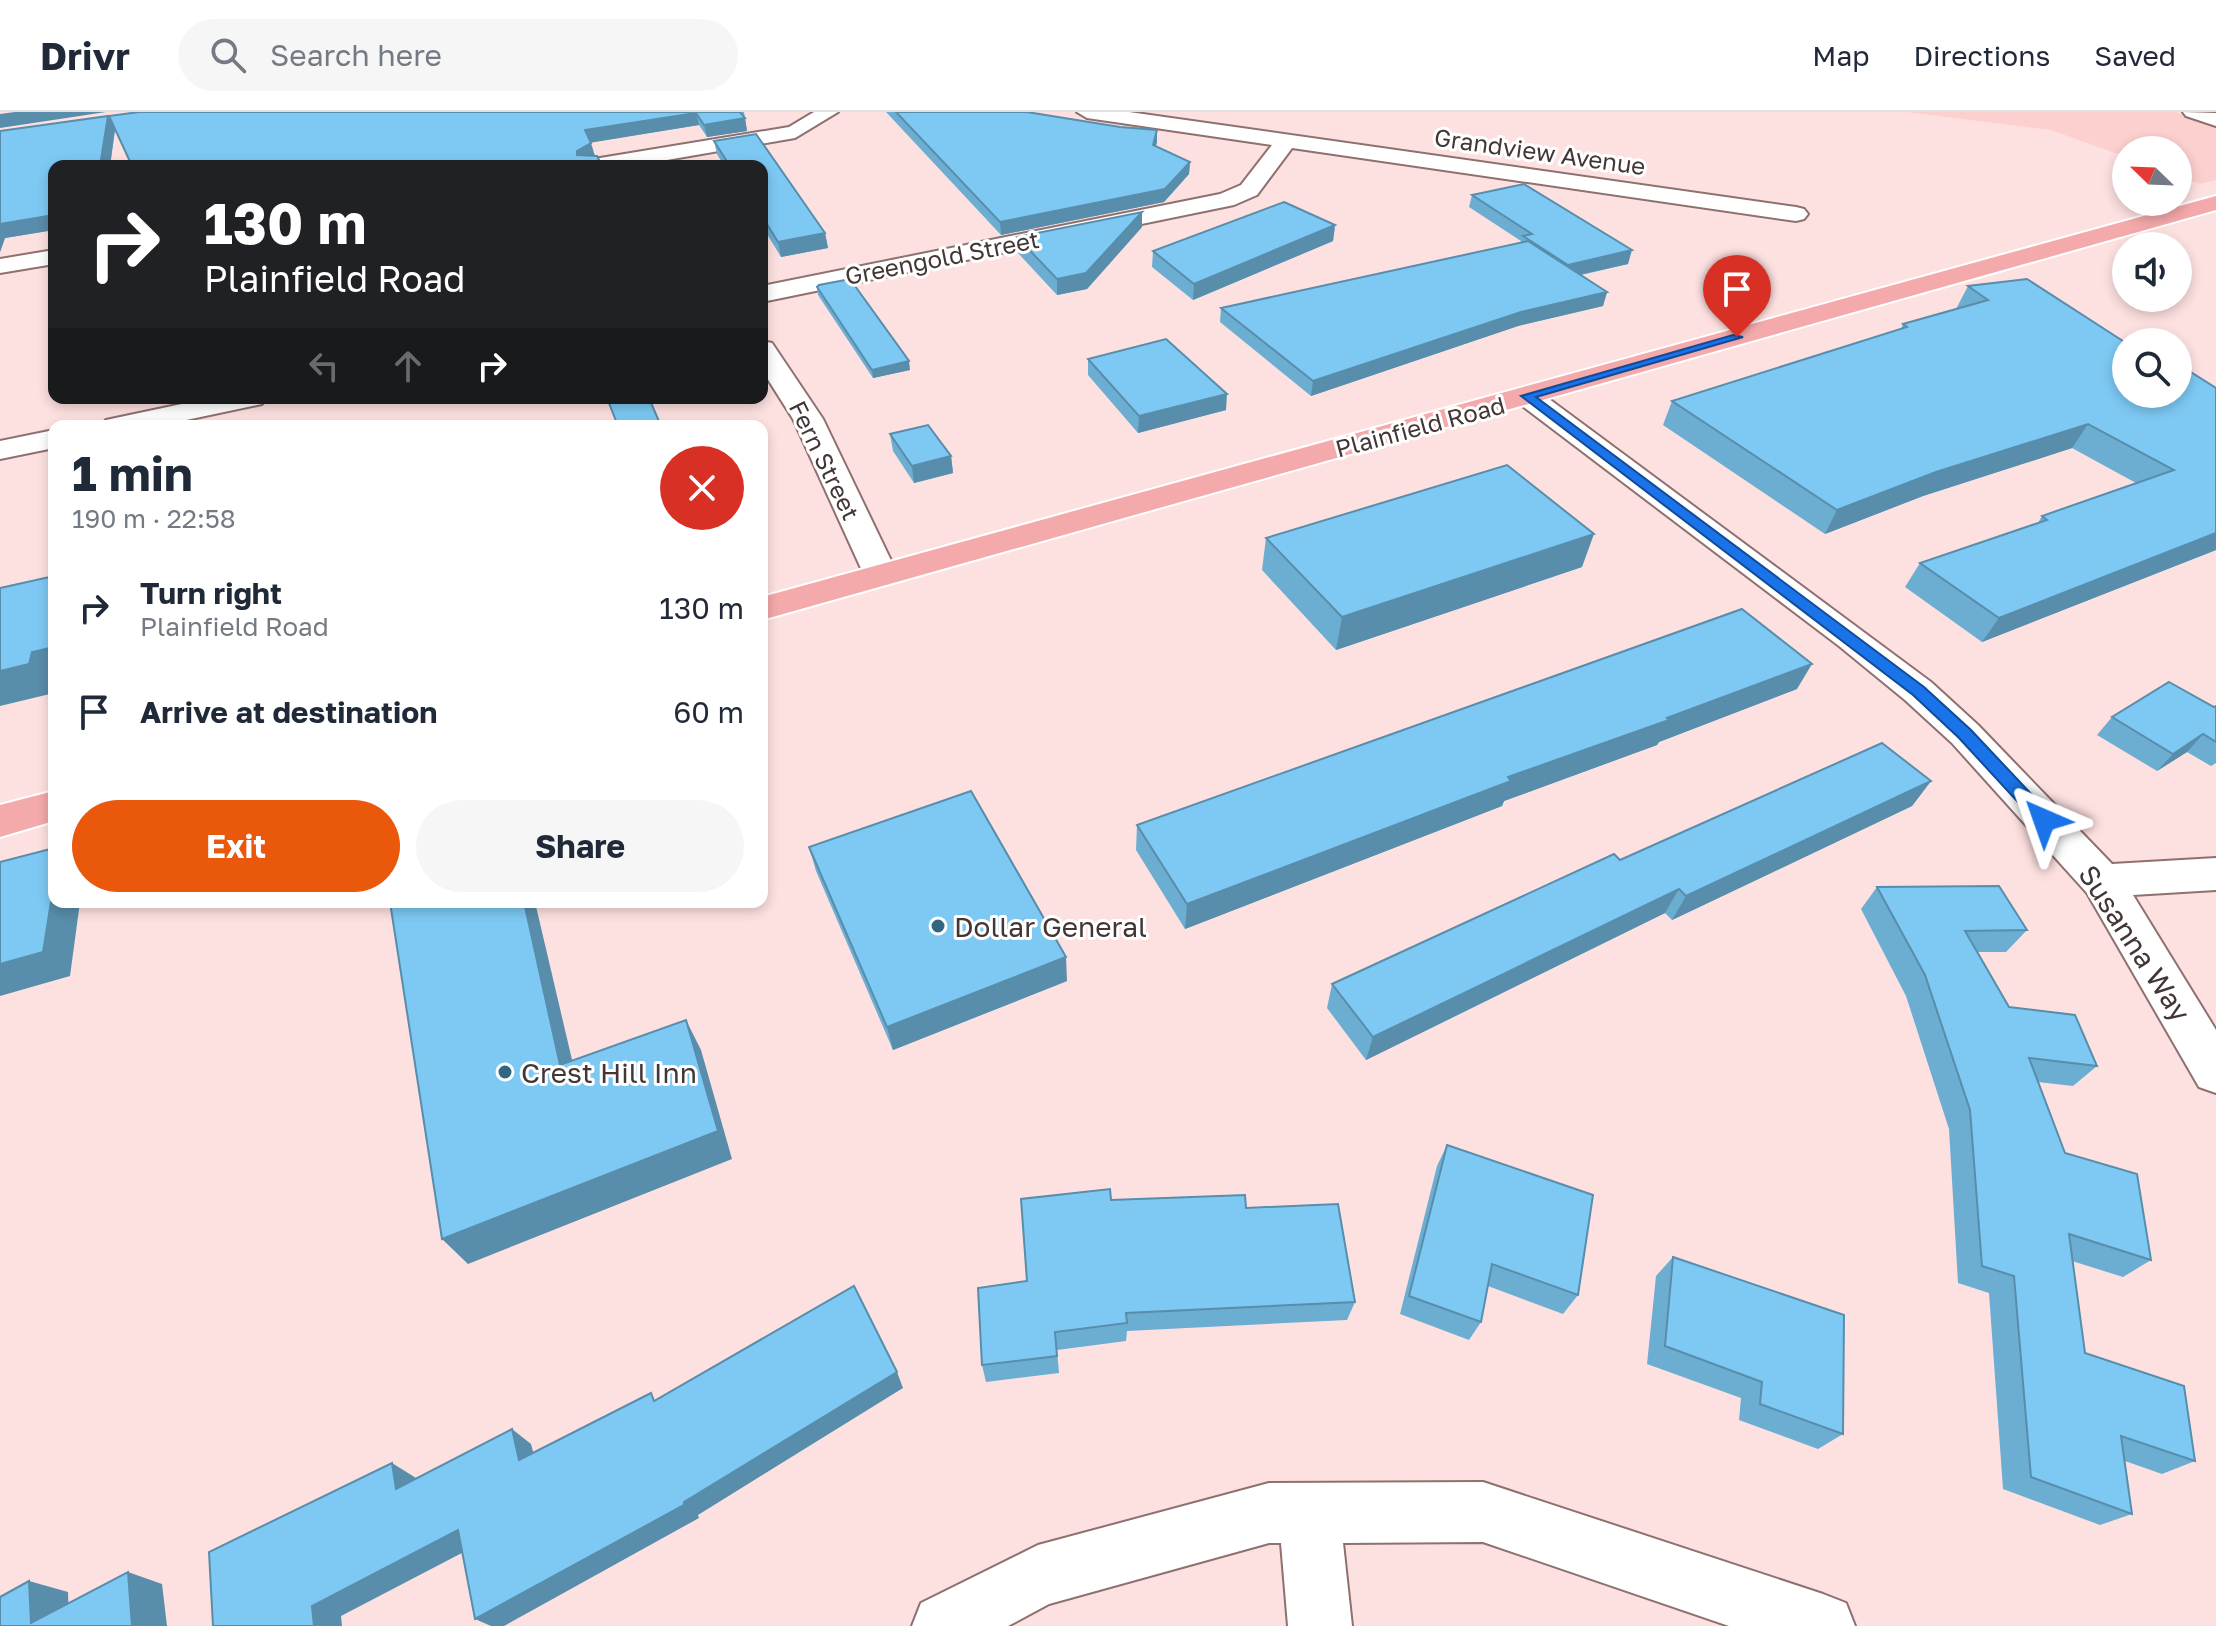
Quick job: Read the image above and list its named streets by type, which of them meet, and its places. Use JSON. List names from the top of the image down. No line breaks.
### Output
{"streets":{"main road":["Plainfield Road"],"street":["Grandview Avenue","Greengold Street","Fern Street","Susanna Way"]},"crossings":[["Grandview Avenue","Greengold Street"],["Plainfield Road","Fern Street"],["Plainfield Road","Susanna Way"]],"places":["Dollar General","Crest Hill Inn"],"north":"top left","page":{"header":"Drivr","search":"Search here","nav":["Map","Directions","Saved"],"turn":["130 m","Plainfield Road"],"heading":["1 min","190 m · 22:58"],"list":[{"name":"Turn right","note":"Plainfield Road","value":"130 m"},{"name":"Arrive at destination","value":"60 m"}],"buttons":["Exit","Share"]}}
